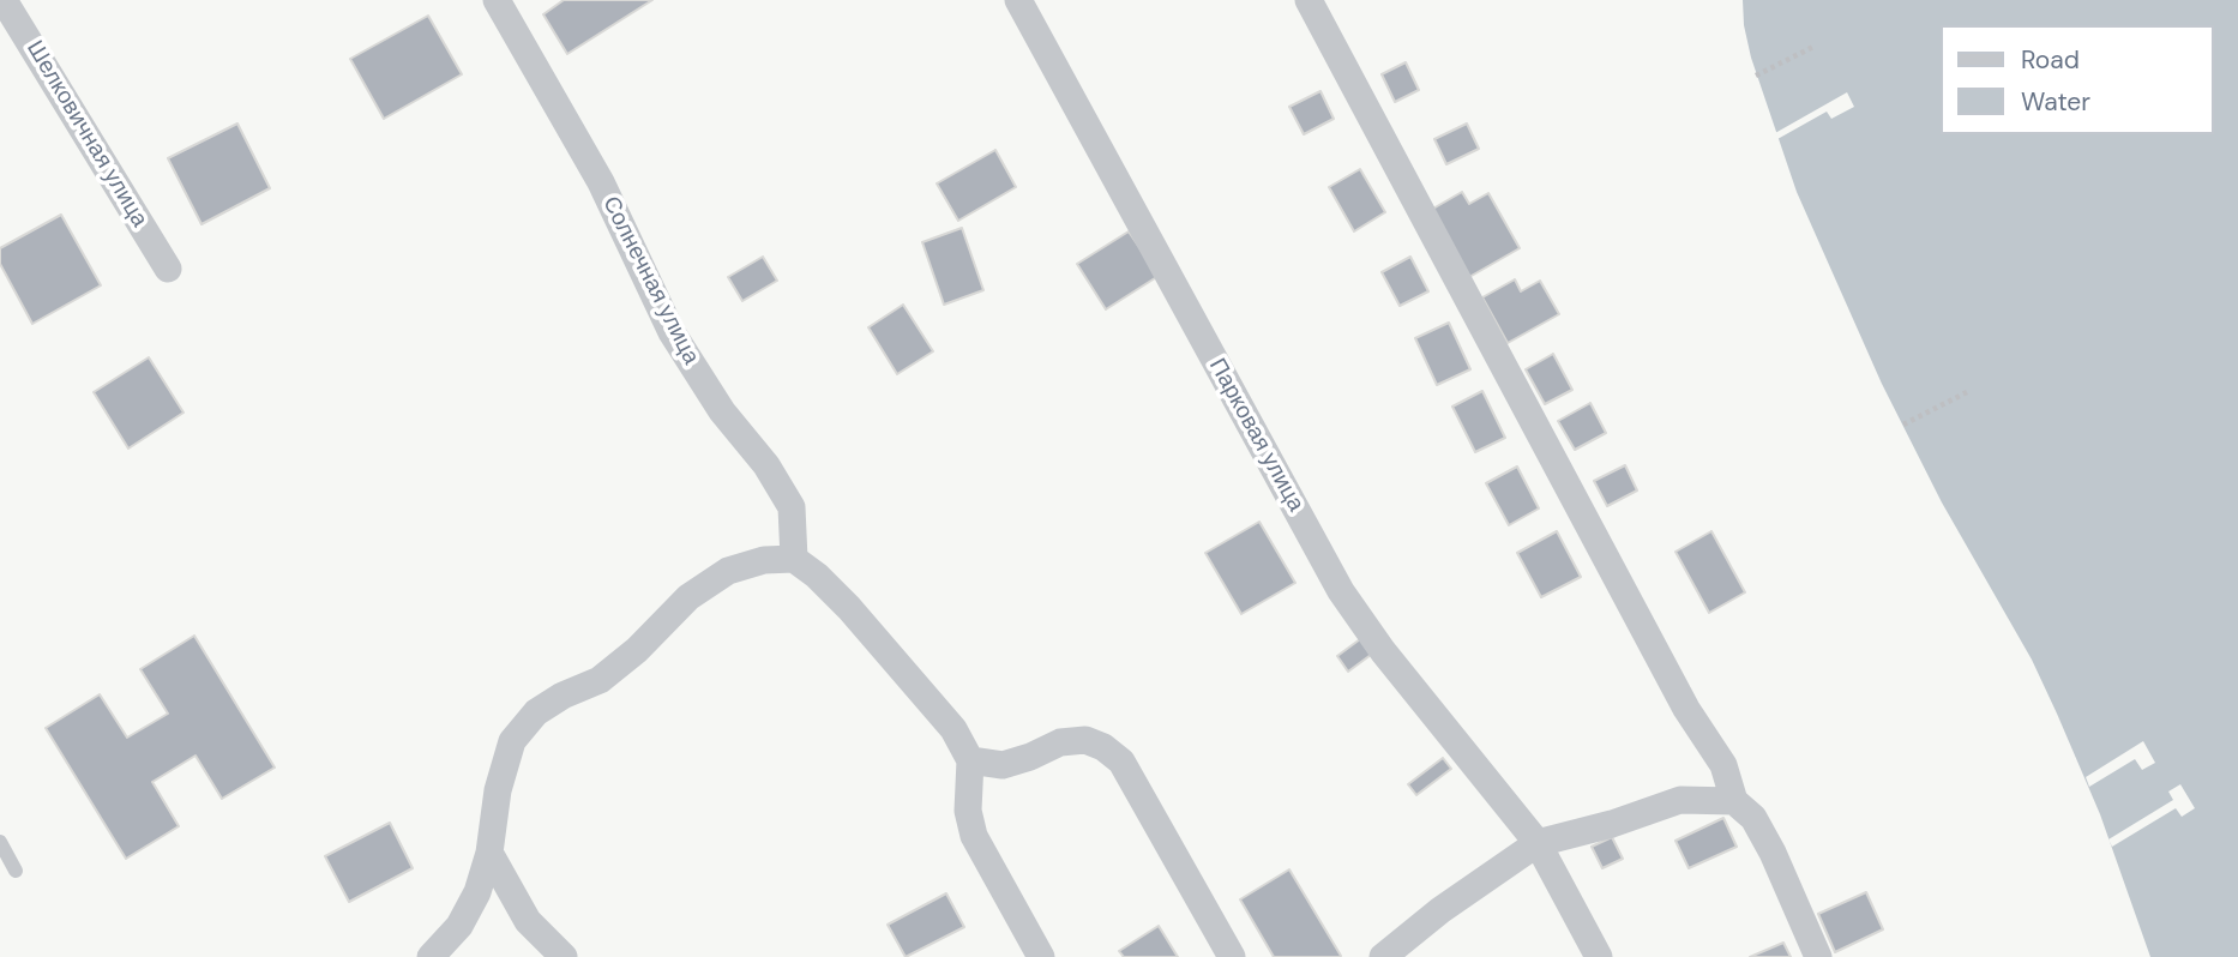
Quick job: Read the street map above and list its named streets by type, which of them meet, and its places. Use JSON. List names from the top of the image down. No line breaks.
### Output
{"streets":{"street":["Шелковичная улица","Солнечная улица","Парковая улица"]},"legend":["Road","Water"]}
